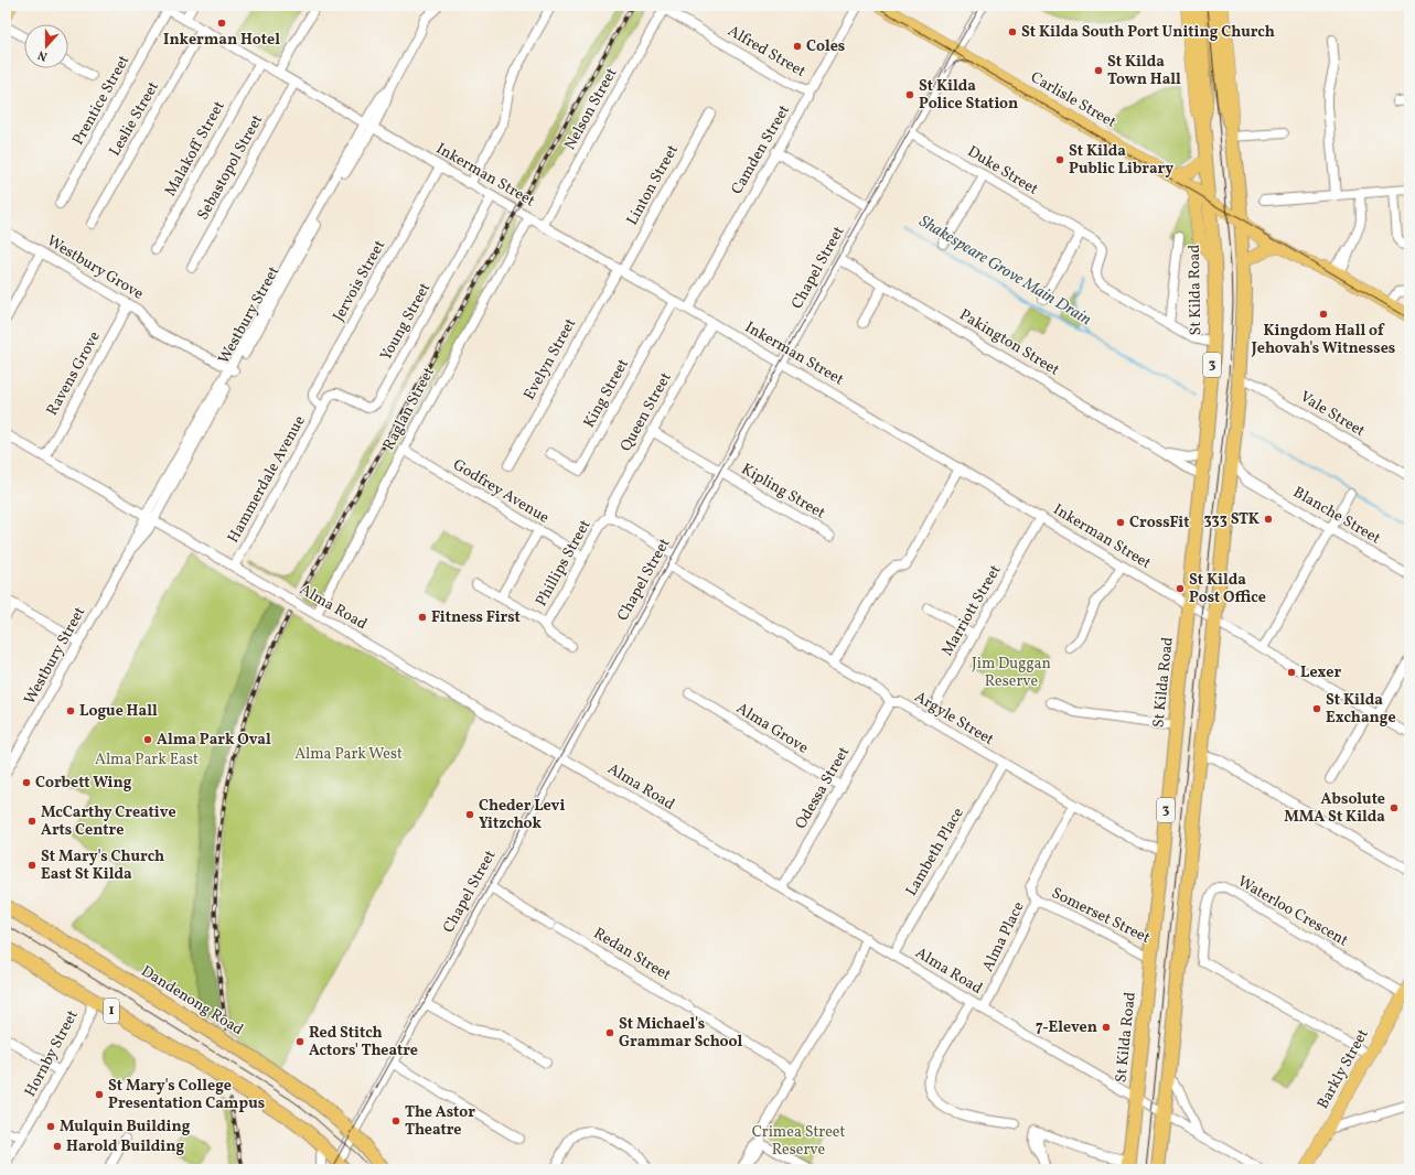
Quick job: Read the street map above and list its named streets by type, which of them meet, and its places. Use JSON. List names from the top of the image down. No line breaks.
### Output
{"streets":{"highway":["St Kilda Road","3","Dandenong Road","1"],"main road":["Carlisle Street","Barkly Street"],"street":["Alfred Street","Prentice Street","Nelson Street","Leslie Street","Malakoff Street","Camden Street","Sebastopol Street","Duke Street","Inkerman Street","Linton Street","Westbury Grove","Chapel Street","Jervois Street","Westbury Street","Young Street","Pakington Street","Evelyn Street","Ravens Grove","King Street","Raglan Street","Queen Street","Vale Street","Hammerdale Avenue","Godfrey Avenue","Kipling Street","Blanche Street","Phillips Street","Alma Road","Marriott Street","Argyle Street","Alma Grove","Odessa Street","Lambeth Place","Waterloo Crescent","Somerset Street","Alma Place","Redan Street","Hornby Street"]},"crossings":[["Alfred Street","Nelson Street"],["Alfred Street","Camden Street"],["Prentice Street","Inkerman Street"],["Carlisle Street","Chapel Street"],["Carlisle Street","St Kilda Road"],["Carlisle Street","3"],["Nelson Street","Inkerman Street"],["Leslie Street","Inkerman Street"],["Malakoff Street","Inkerman Street"],["Camden Street","Inkerman Street"],["Sebastopol Street","Inkerman Street"],["Duke Street","Chapel Street"],["Inkerman Street","Linton Street"],["Inkerman Street","Chapel Street"],["Inkerman Street","Jervois Street"],["Inkerman Street","St Kilda Road"],["Inkerman Street","Westbury Street"],["Inkerman Street","Young Street"],["Inkerman Street","Evelyn Street"],["Inkerman Street","3"],["Inkerman Street","King Street"],["Inkerman Street","Raglan Street"],["Inkerman Street","Queen Street"],["Inkerman Street","Marriott Street"],["Linton Street","Evelyn Street"],["Westbury Grove","Westbury Street"],["Westbury Grove","Ravens Grove"],["Chapel Street","Pakington Street"],["Chapel Street","Kipling Street"],["Chapel Street","Alma Road"],["Chapel Street","Argyle Street"],["Chapel Street","Redan Street"],["Chapel Street","Dandenong Road"],["Chapel Street","1"],["Jervois Street","Young Street"],["Jervois Street","Hammerdale Avenue"],["St Kilda Road","Pakington Street"],["St Kilda Road","3"],["St Kilda Road","Alma Road"],["St Kilda Road","Argyle Street"],["St Kilda Road","Somerset Street"],["Westbury Street","Alma Road"],["Young Street","Hammerdale Avenue"],["3","Vale Street"],["3","Blanche Street"],["3","Alma Road"],["Ravens Grove","Alma Road"],["Raglan Street","Godfrey Avenue"],["Raglan Street","Alma Road"],["Queen Street","Kipling Street"],["Queen Street","Phillips Street"],["Hammerdale Avenue","Alma Road"],["Godfrey Avenue","Phillips Street"],["Alma Road","Odessa Street"],["Alma Road","Lambeth Place"],["Alma Road","Alma Place"],["Marriott Street","Argyle Street"],["Argyle Street","Odessa Street"],["Argyle Street","Lambeth Place"],["Alma Grove","Odessa Street"],["Waterloo Crescent","Barkly Street"],["Somerset Street","Alma Place"],["Dandenong Road","1"],["1","Hornby Street"]],"water":["Shakespeare Grove Main Drain"],"parks":["Jim Duggan Reserve","Alma Park West","Alma Park East","Crimea Street Reserve"],"places":["Inkerman Hotel","St Kilda South Port Uniting Church","Coles","St Kilda Town Hall","St Kilda Police Station","St Kilda Public Library","Kingdom Hall of Jehovah's Witnesses","333 STK","CrossFit","St Kilda Post Office","Fitness First","Lexer","St Kilda Exchange","Logue Hall","Alma Park Oval","Corbett Wing","Absolute MMA St Kilda","Cheder Levi Yitzchok","McCarthy Creative Arts Centre","St Mary's Church East St Kilda","7-Eleven","St Michael's Grammar School","Red Stitch Actors' Theatre","St Mary's College Presentation Campus","The Astor Theatre","Mulquin Building","Harold Building"],"north":"bottom"}
